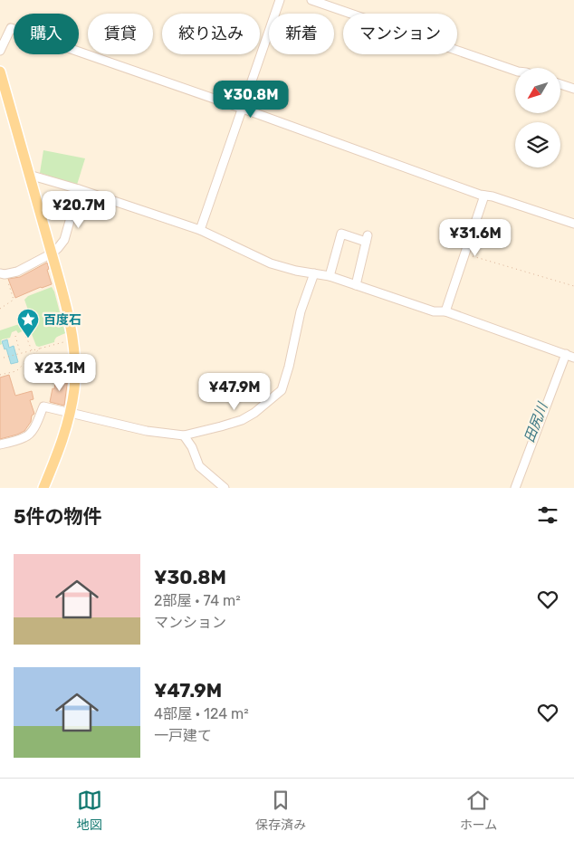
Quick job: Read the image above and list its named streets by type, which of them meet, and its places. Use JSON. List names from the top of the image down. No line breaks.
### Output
{"water":["田尻川"],"places":{"place":["百度石"]},"north":"bottom left","page":{"chip":["購入","賃貸","絞り込み","新着","マンション"],"price":["¥30.8M","¥20.7M","¥31.6M","¥23.1M","¥47.9M"],"heading":"5件の物件","list":[{"name":"¥30.8M","note":"2部屋 · 74 m² · マンション"},{"name":"¥47.9M","note":"4部屋 · 124 m² · 一戸建て"}],"tabs":["地図","保存済み","ホーム"]}}
